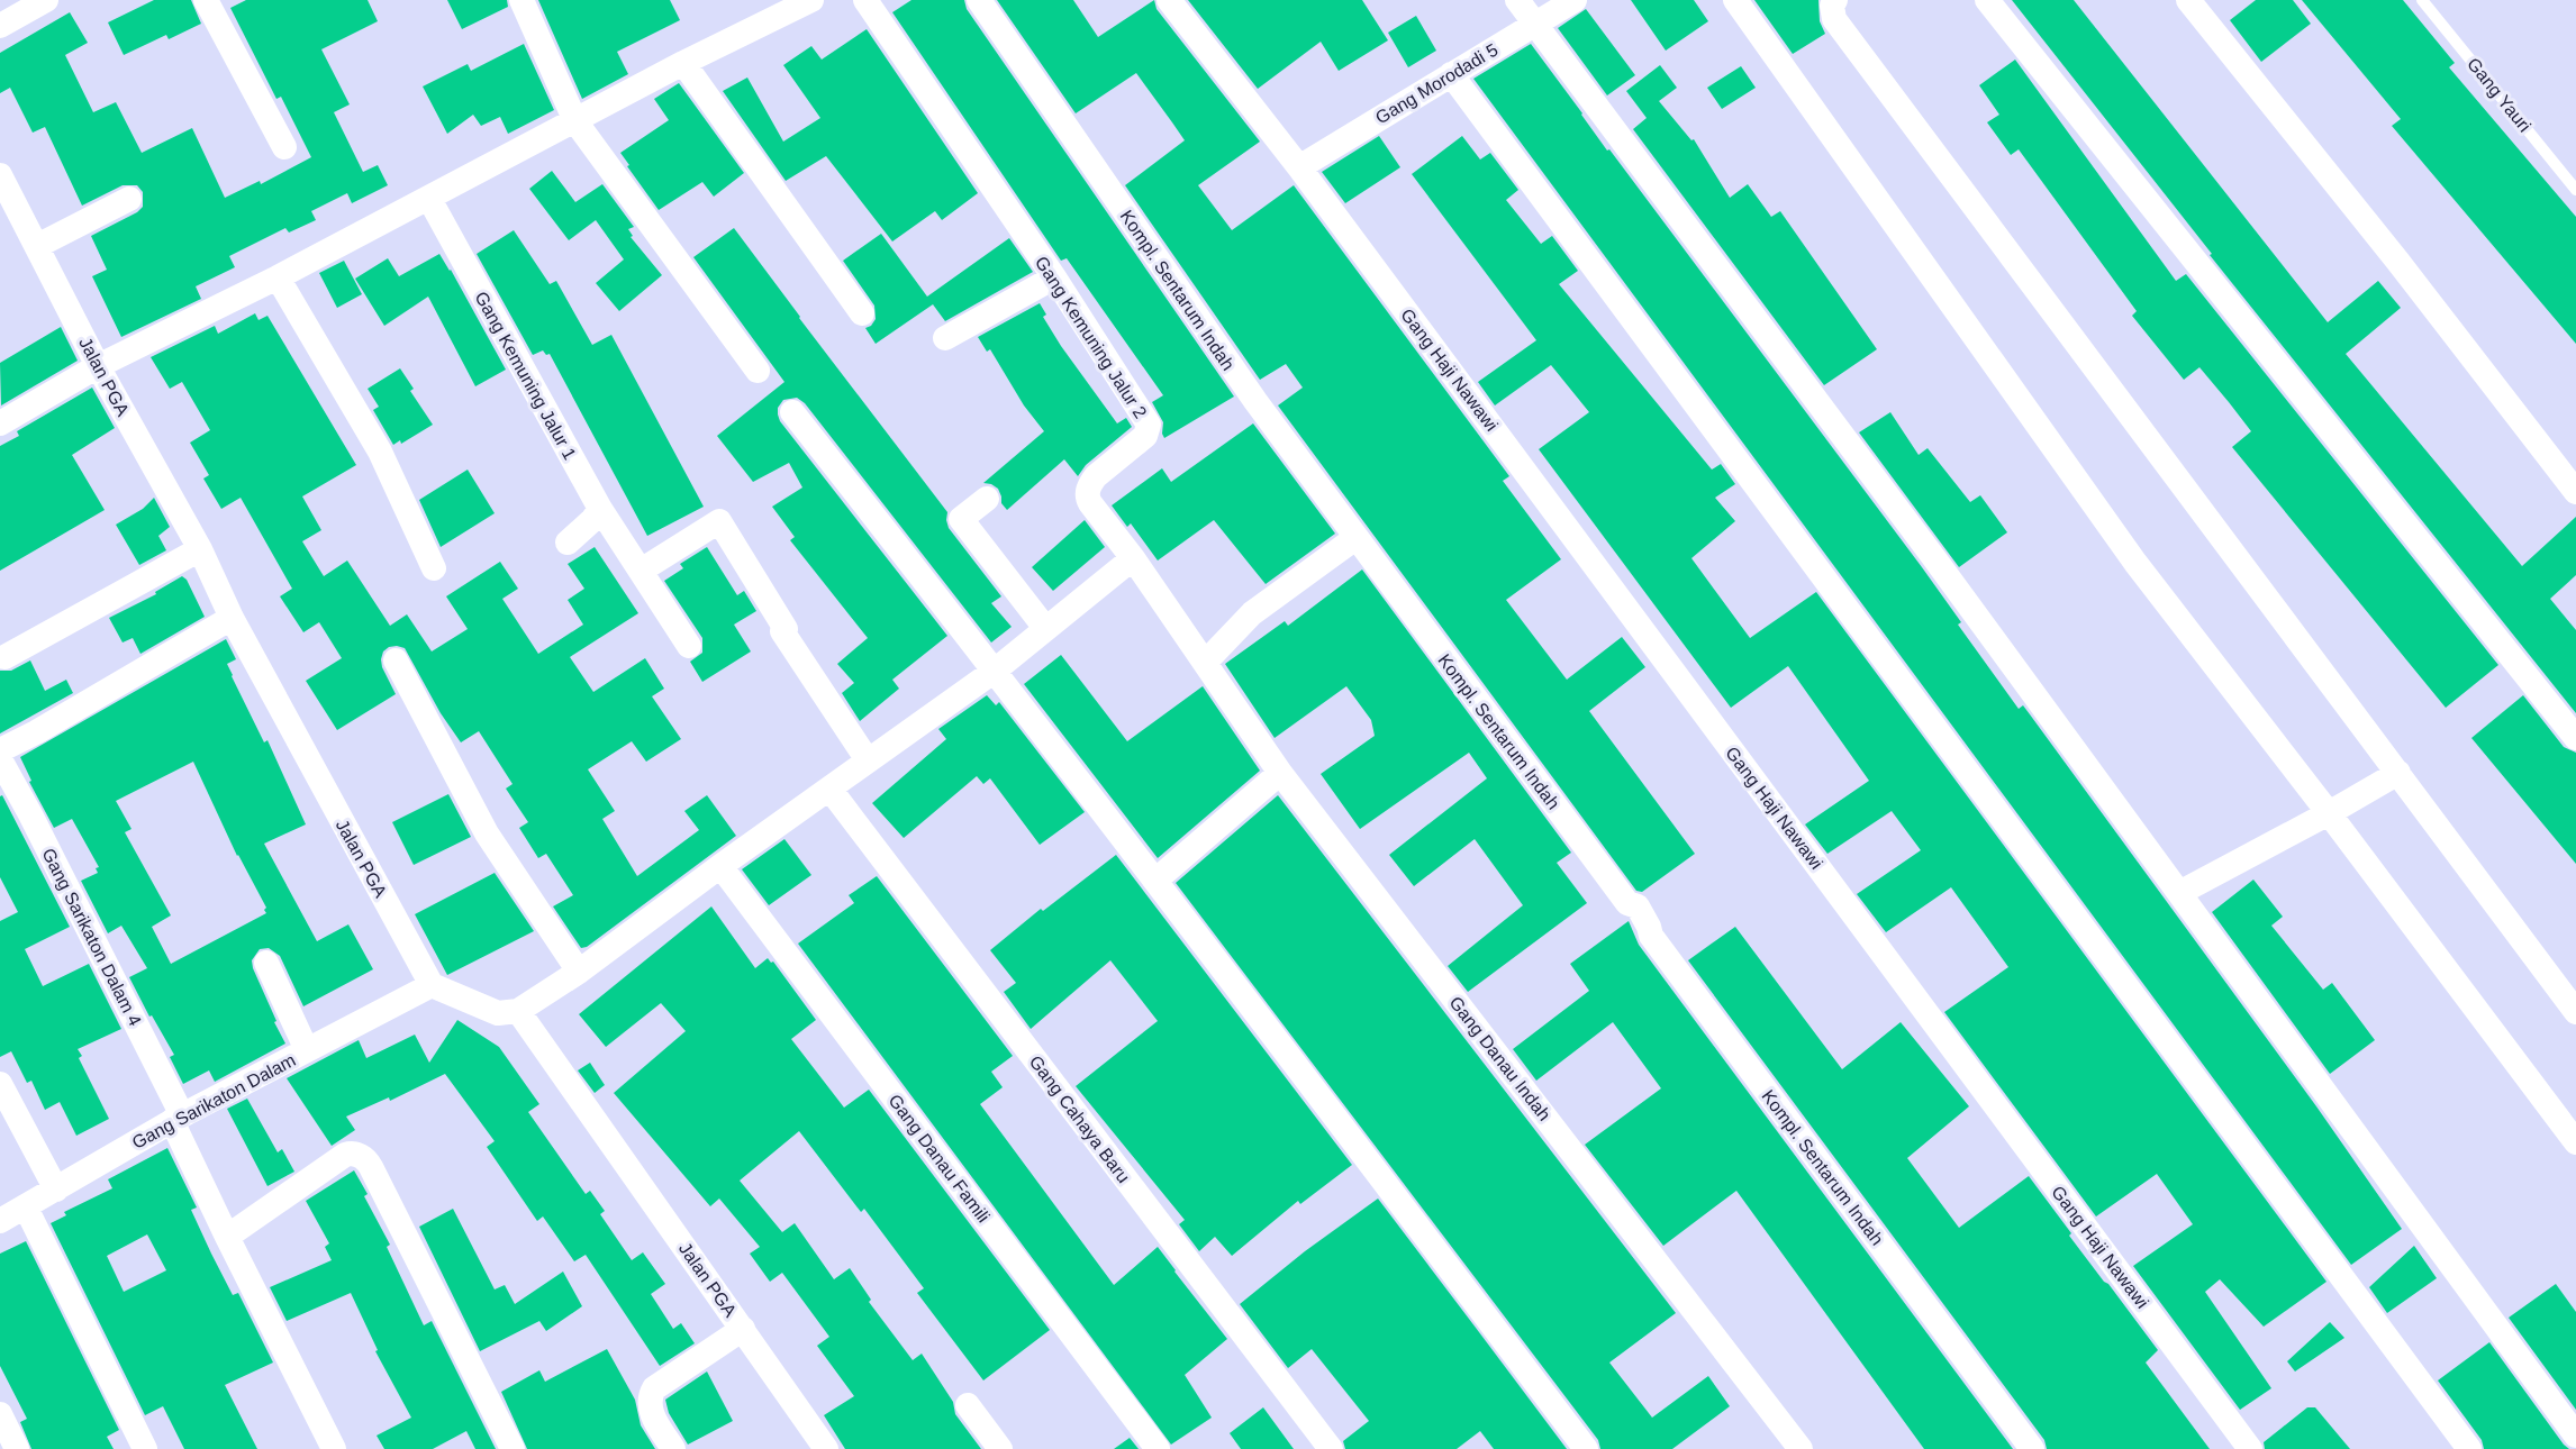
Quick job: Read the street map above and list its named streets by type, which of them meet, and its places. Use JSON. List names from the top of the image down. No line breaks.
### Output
{"streets":{"street":["Gang Morodadi 5","Kompl. Sentarum Indah","Gang Kemuning Jalur 2","Gang Haji Nawawi","Gang Kemuning Jalur 1","Jalan PGA","Gang Sarikaton Dalam 4","Gang Danau Indah","Gang Sarikaton Dalam","Gang Cahaya Baru","Gang Danau Famili"],"lane":["Gang Yauri"]},"crossings":[["Gang Morodadi 5","Gang Haji Nawawi"],["Gang Kemuning Jalur 2","Gang Danau Indah"],["Jalan PGA","Gang Sarikaton Dalam"],["Gang Sarikaton Dalam 4","Gang Sarikaton Dalam"]]}
